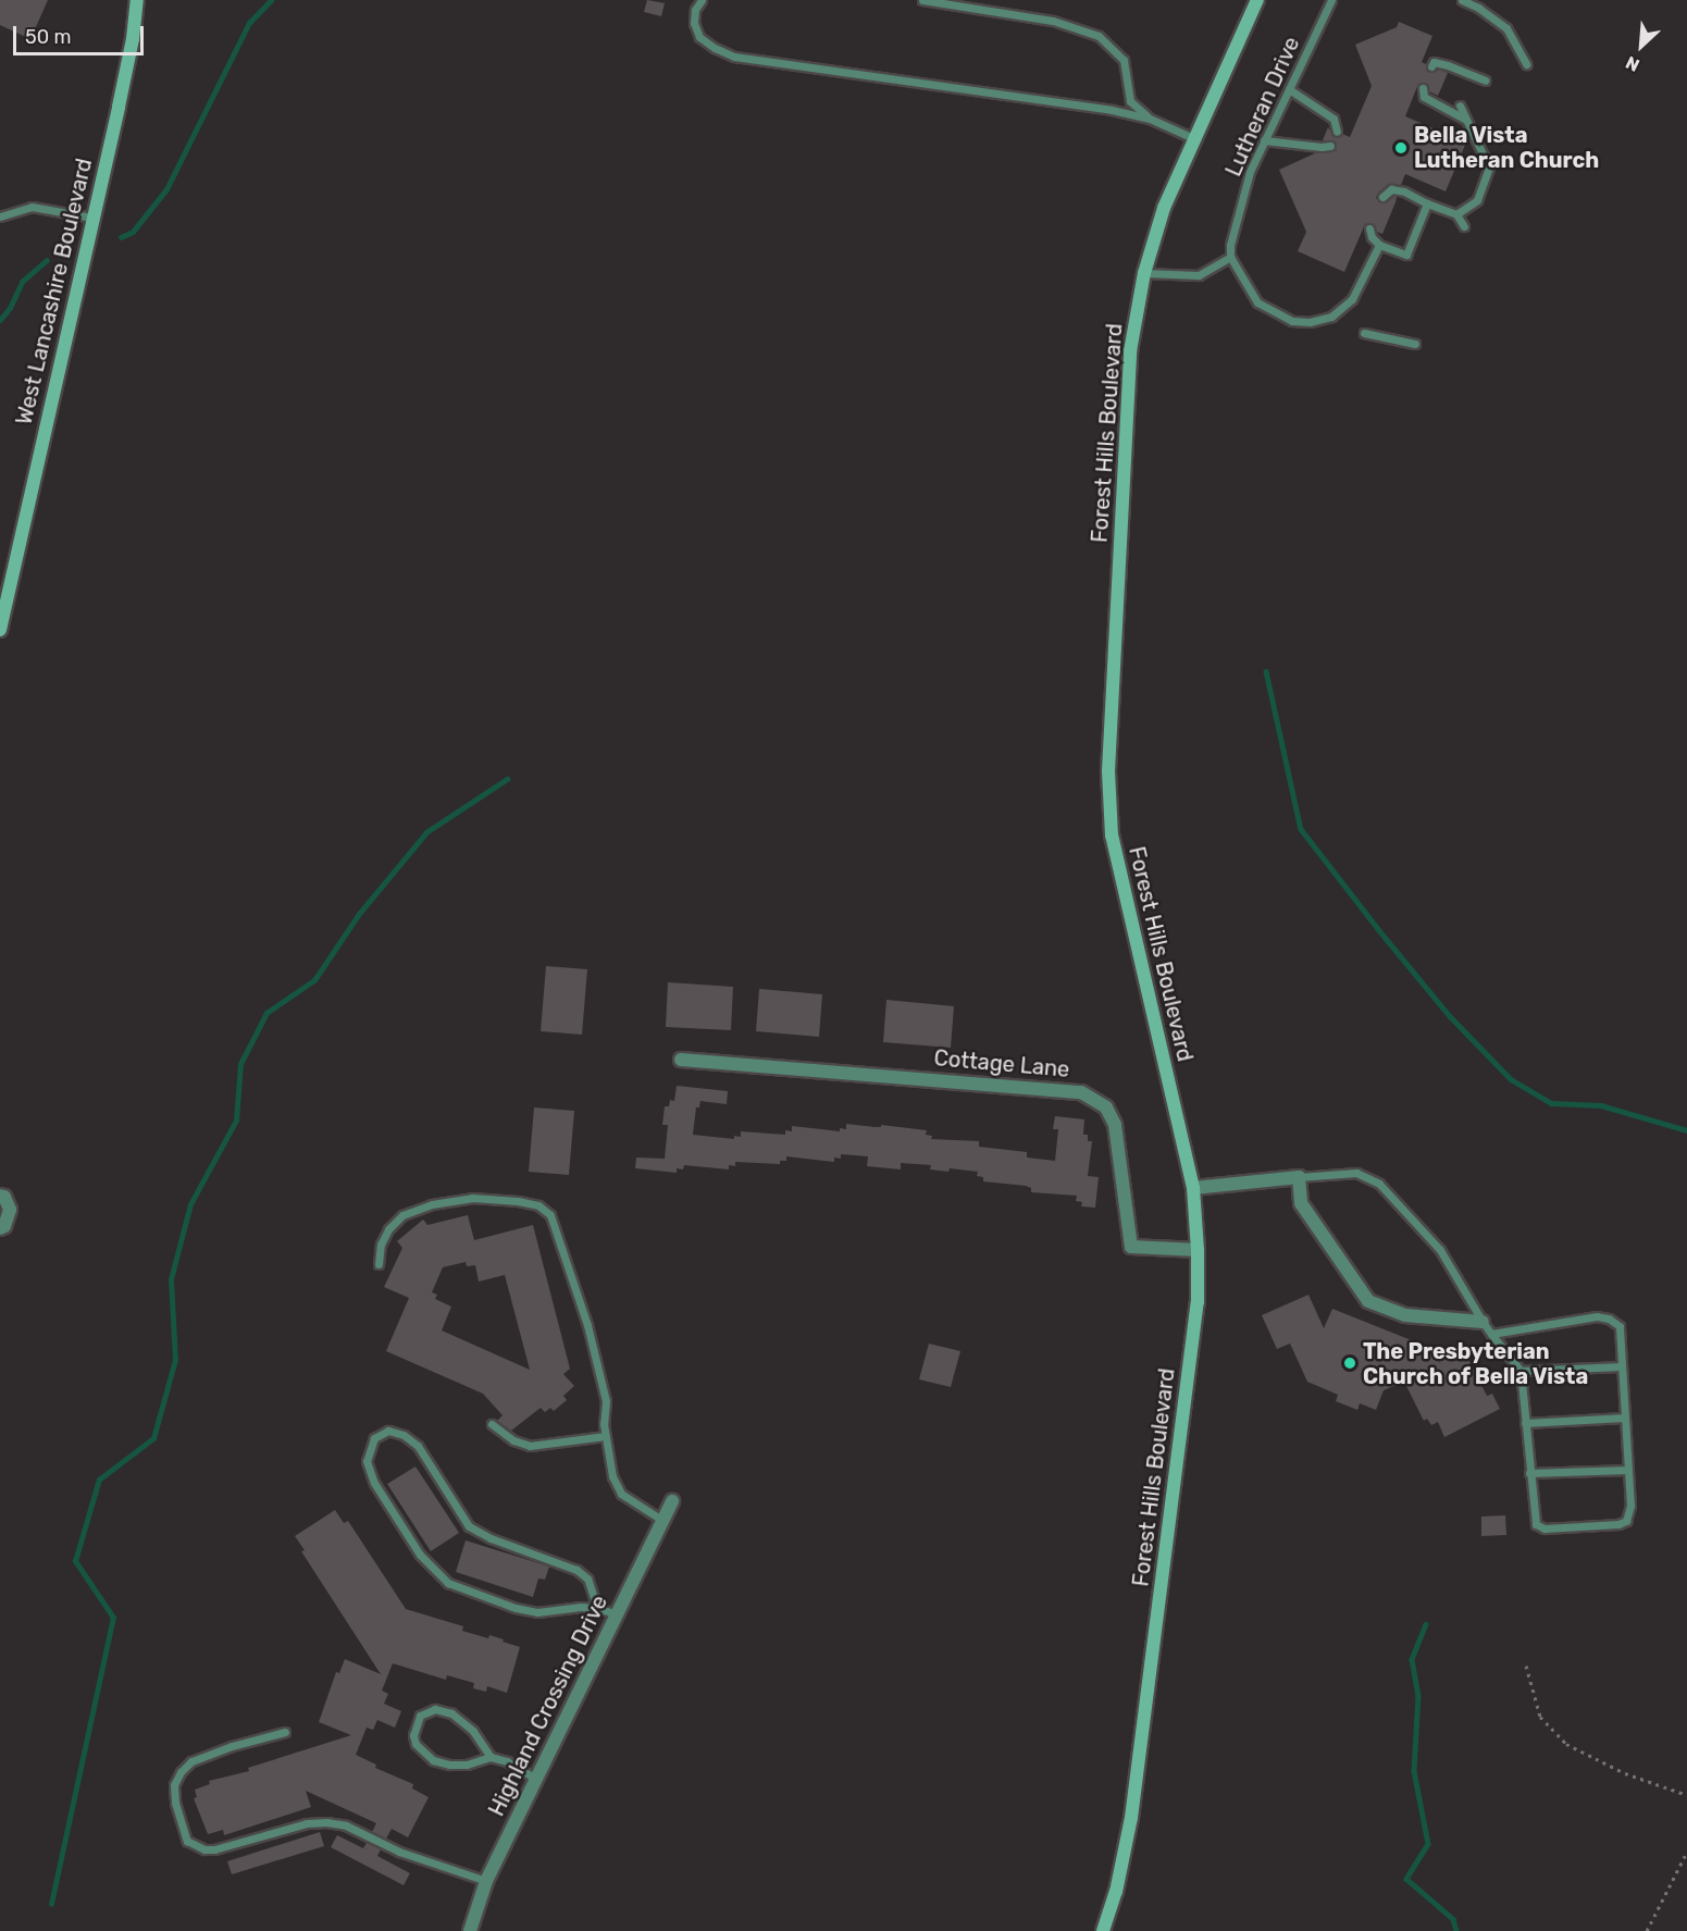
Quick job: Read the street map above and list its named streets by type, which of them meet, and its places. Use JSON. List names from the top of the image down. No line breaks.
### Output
{"streets":{"main road":["West Lancashire Boulevard","Forest Hills Boulevard"],"street":["Cottage Lane","Highland Crossing Drive"],"lane":["Lutheran Drive"]},"crossings":[["Forest Hills Boulevard","Cottage Lane"]],"places":["Bella Vista Lutheran Church","The Presbyterian Church of Bella Vista"],"scale_bar":"50 m","north":"bottom left"}
